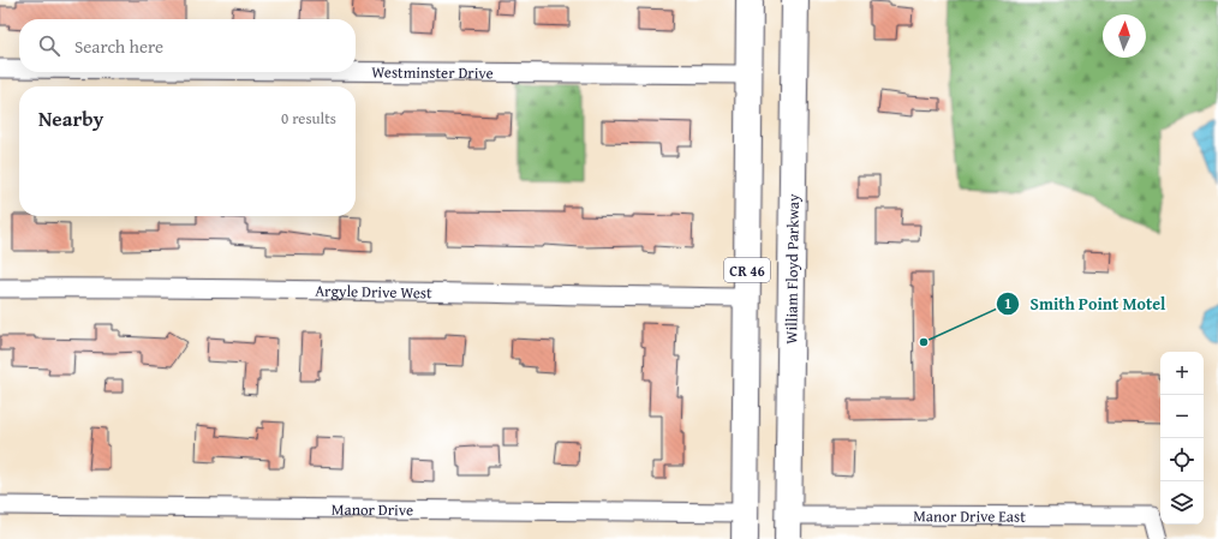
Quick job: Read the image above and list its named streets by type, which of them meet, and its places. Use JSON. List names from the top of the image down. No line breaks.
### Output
{"streets":{"highway":["William Floyd Parkway","CR 46"],"street":["Westminster Drive","Argyle Drive West","Manor Drive","Manor Drive East"]},"crossings":[["Westminster Drive","CR 46"],["William Floyd Parkway","Manor Drive East"],["CR 46","Argyle Drive West"],["CR 46","Manor Drive"]],"places":["Smith Point Motel"],"north":"top","page":{"search":"Search here","heading":["Nearby","0 results"],"map_buttons":["+","−"]}}
